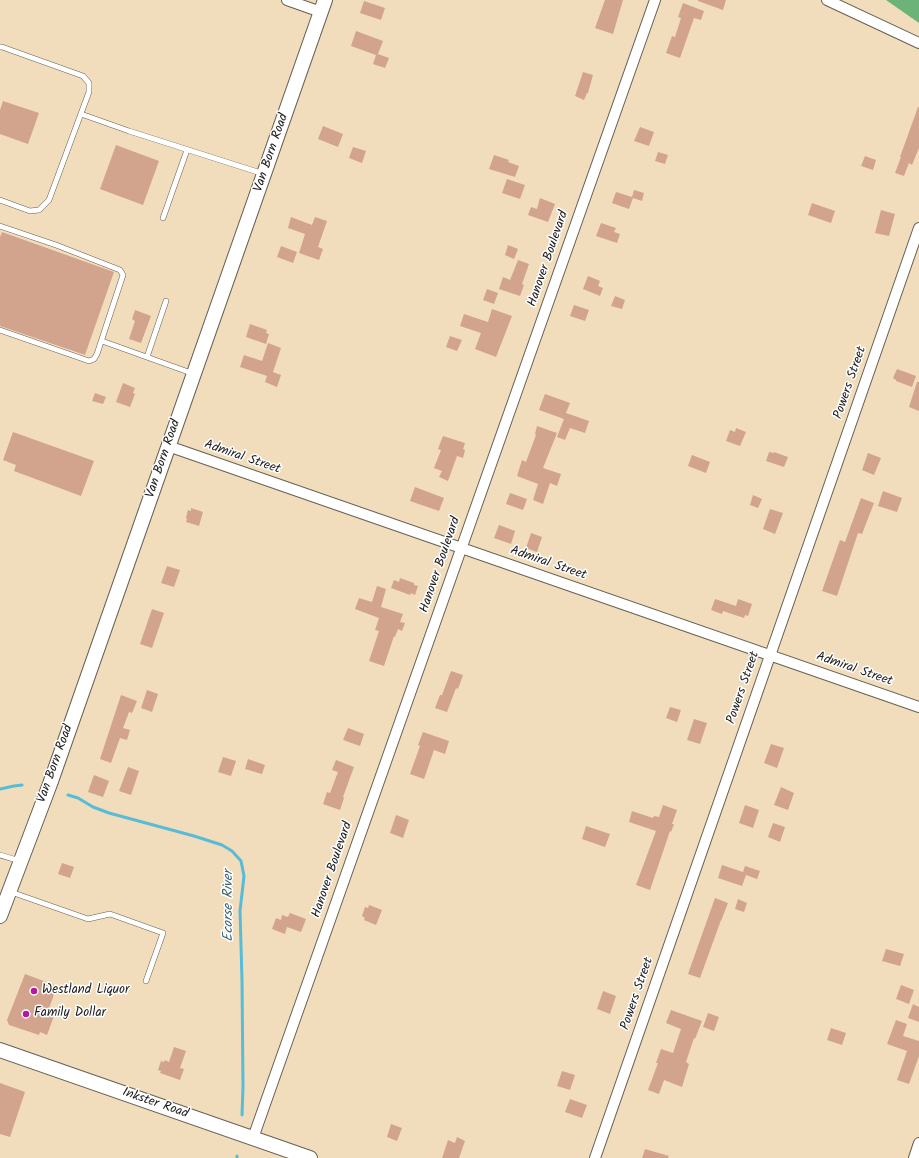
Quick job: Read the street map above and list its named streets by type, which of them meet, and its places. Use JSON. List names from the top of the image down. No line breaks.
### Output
{"streets":{"main road":["Van Born Road","Inkster Road"],"street":["Hanover Boulevard","Powers Street","Admiral Street"]},"crossings":[["Van Born Road","Admiral Street"],["Hanover Boulevard","Admiral Street"],["Hanover Boulevard","Inkster Road"],["Powers Street","Admiral Street"]],"water":["Ecorse River"],"places":["Westland Liquor","Family Dollar"]}
